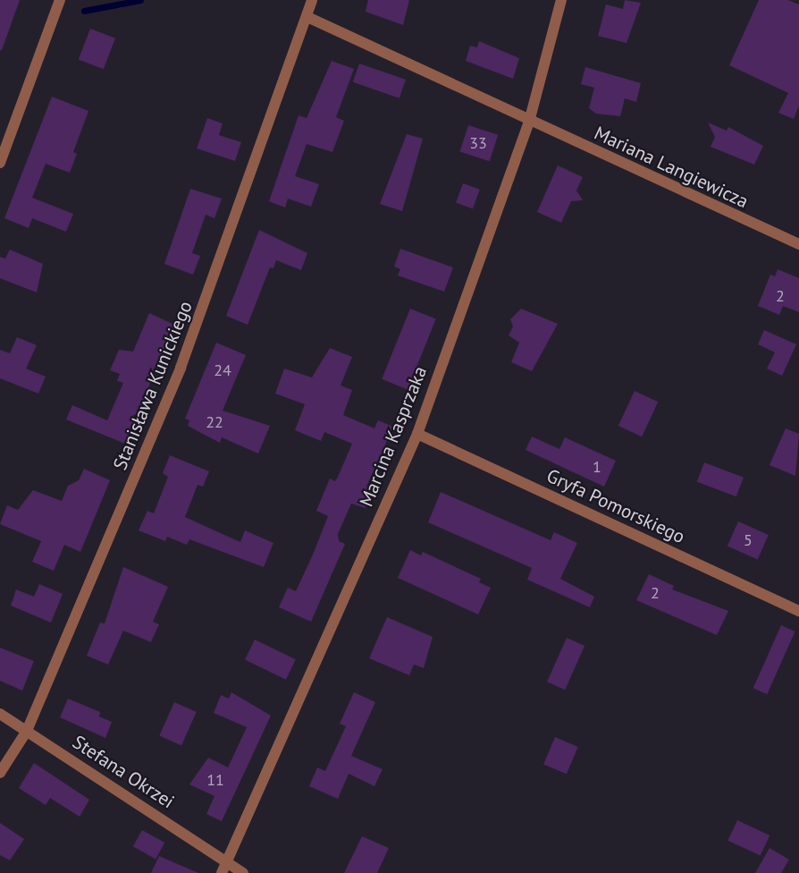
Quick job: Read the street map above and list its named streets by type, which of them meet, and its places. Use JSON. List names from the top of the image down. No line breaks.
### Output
{"streets":{"street":["Mariana Langiewicza","Stanisława Kunickiego","Marcina Kasprzaka","Gryfa Pomorskiego","Stefana Okrzei"]},"crossings":[["Mariana Langiewicza","Stanisława Kunickiego"],["Mariana Langiewicza","Marcina Kasprzaka"],["Stanisława Kunickiego","Stefana Okrzei"],["Marcina Kasprzaka","Gryfa Pomorskiego"],["Marcina Kasprzaka","Stefana Okrzei"]],"house_numbers":["33","2","24","22","1","5","2","11"]}
